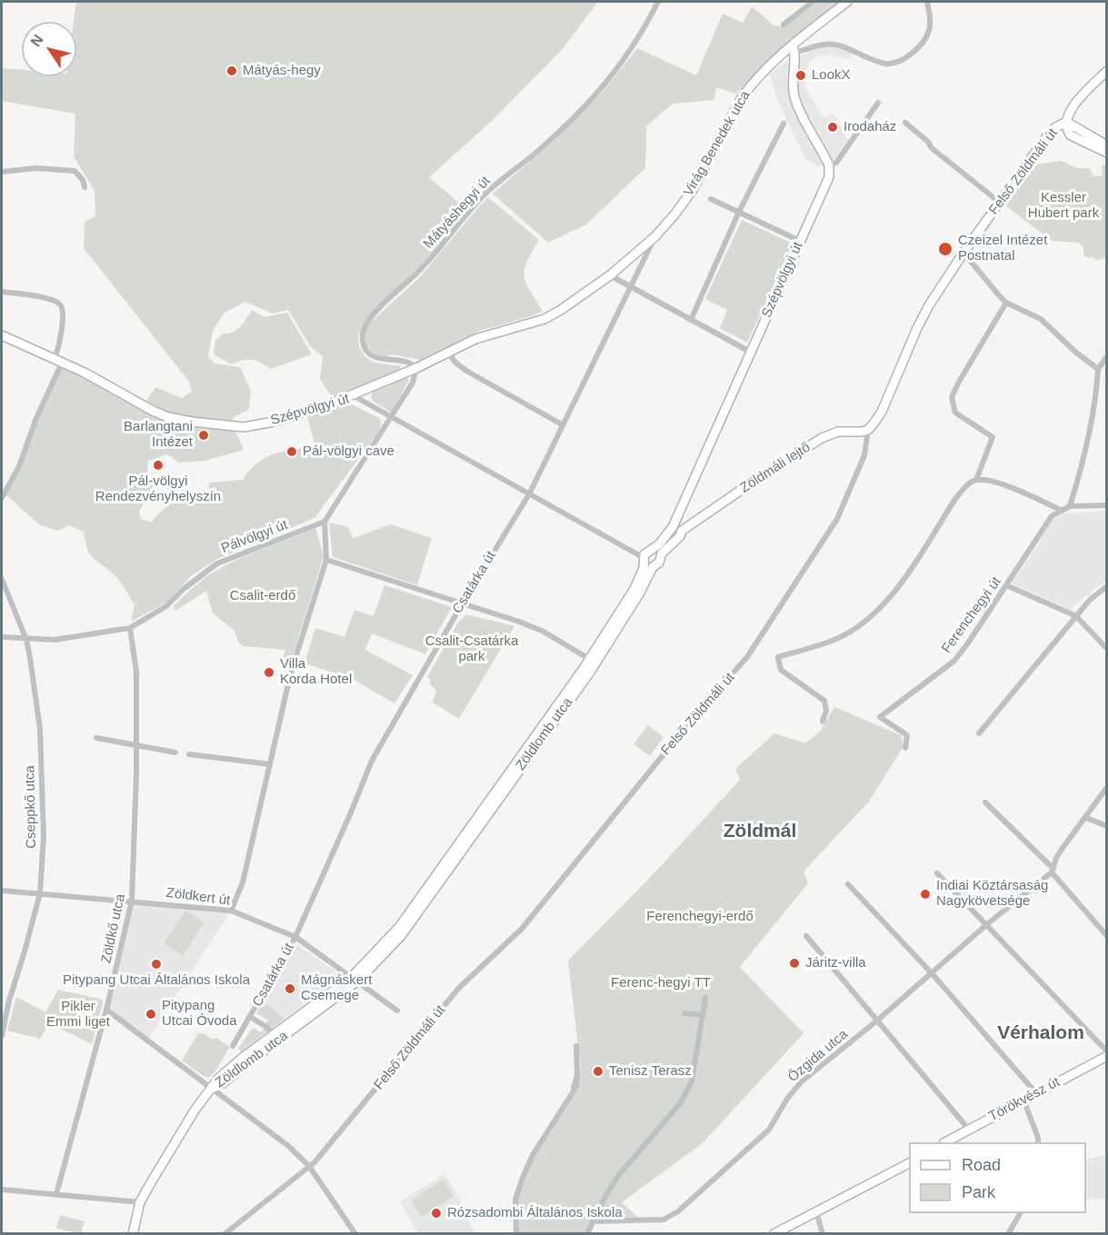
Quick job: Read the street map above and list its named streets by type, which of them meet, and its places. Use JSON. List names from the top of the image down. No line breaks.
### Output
{"streets":{"street":["Virág Benedek utca","Felső Zöldmáli út","Mátyáshegyi út","Szépvölgyi út","Zöldmáli lejtő","Pálvölgyi út","Csatárka út","Ferenchegyi út","Zöldlomb utca","Cseppkő utca","Zöldkert út","Zöldkő utca","Őzgida utca","Törökvész út"]},"crossings":[["Virág Benedek utca","Mátyáshegyi út"],["Virág Benedek utca","Szépvölgyi út"],["Virág Benedek utca","Csatárka út"],["Felső Zöldmáli út","Zöldmáli lejtő"],["Szépvölgyi út","Zöldmáli lejtő"],["Szépvölgyi út","Csatárka út"],["Szépvölgyi út","Zöldlomb utca"],["Pálvölgyi út","Cseppkő utca"],["Pálvölgyi út","Zöldkő utca"],["Csatárka út","Zöldlomb utca"],["Csatárka út","Zöldkert út"],["Zöldlomb utca","Zöldkert út"],["Cseppkő utca","Zöldkert út"],["Zöldkert út","Zöldkő utca"]],"districts":["Zöldmál","Vérhalom"],"parks":["Kessler Hubert park","Csalit-erdő","Csalit-Csatárka park","Ferenchegyi-erdő","Ferenc-hegyi TT","Pikler Emmi liget"],"places":["Mátyás-hegy","LookX","Irodaház","Czeizel Intézet Postnatal","Barlangtani Intézet","Pál-völgyi cave","Pál-völgyi Rendezvényhelyszín","Villa Korda Hotel","Indiai Köztársaság Nagykövetsége","Járitz-villa","Pitypang Utcai Általános Iskola","Mágnáskert Csemege","Pitypang Utcai Óvoda","Tenisz Terasz","Rózsadombi Általános Iskola"],"legend":["Road","Park"],"north":"top left"}
